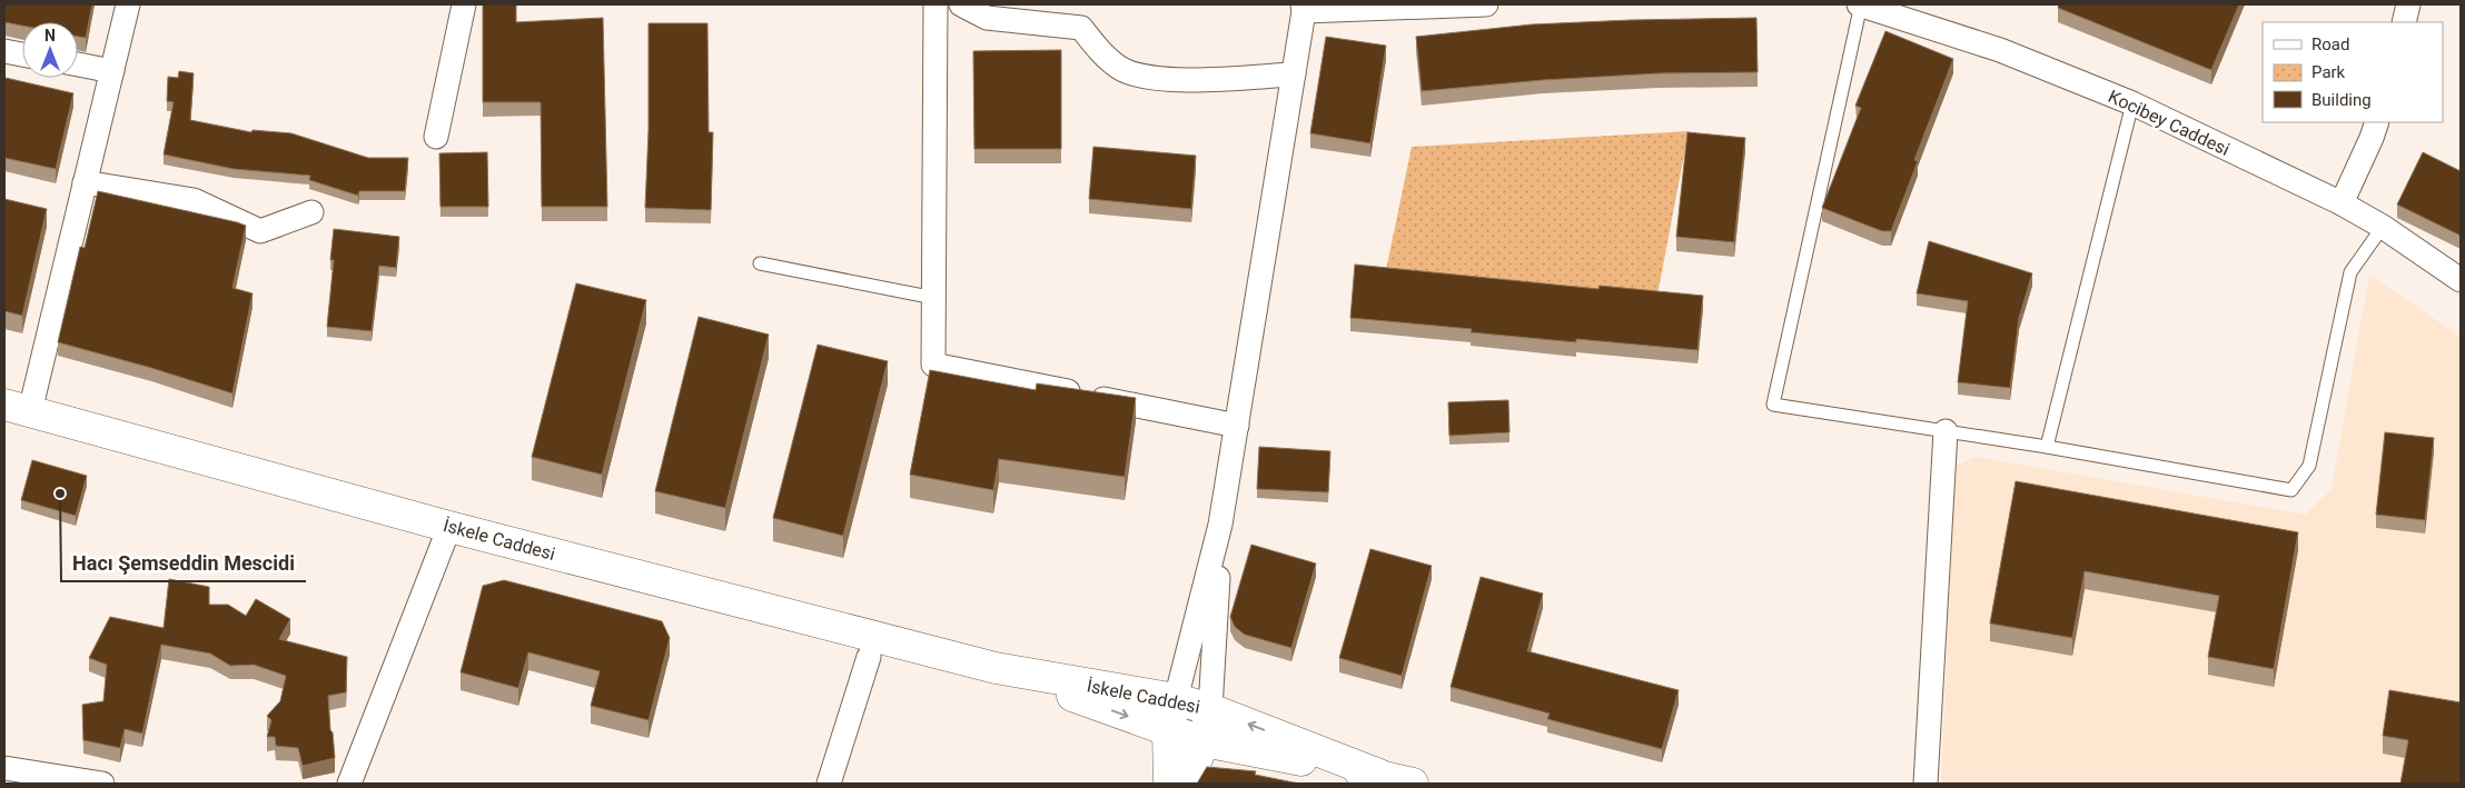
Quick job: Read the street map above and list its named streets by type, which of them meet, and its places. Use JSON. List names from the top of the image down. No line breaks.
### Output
{"streets":{"main road":["İskele Caddesi"],"street":["Kocibey Caddesi"]},"places":["Hacı Şemseddin Mescidi"],"legend":["Road","Park","Building"],"north":"top"}
